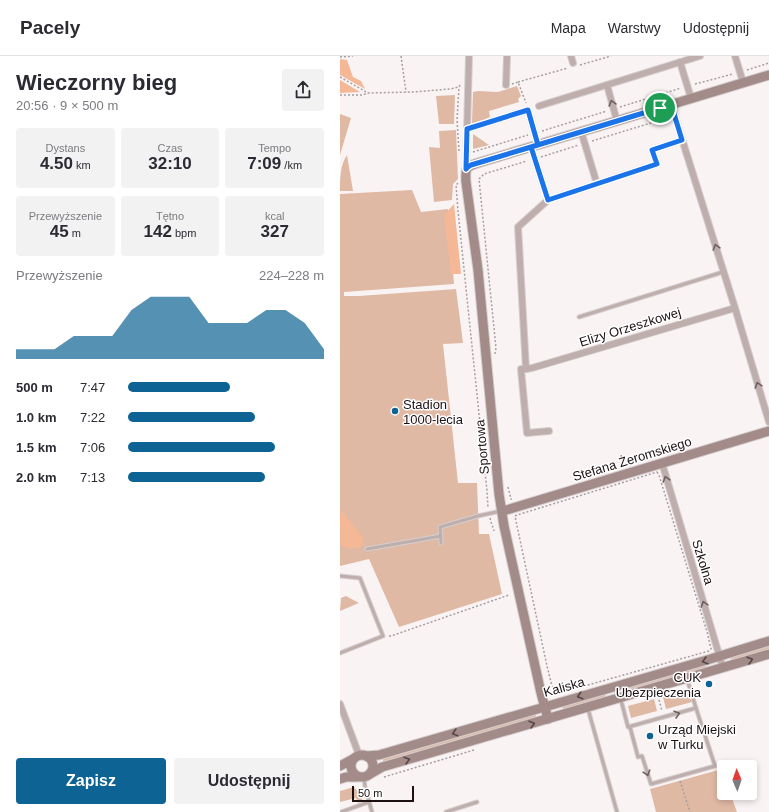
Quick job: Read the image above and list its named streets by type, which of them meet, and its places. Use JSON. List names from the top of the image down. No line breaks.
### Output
{"streets":{"street":["Elizy Orzeszkowej","Sportowa","Stefana Żeromskiego","Szkolna","Kaliska"]},"crossings":[["Sportowa","Stefana Żeromskiego"],["Sportowa","Kaliska"],["Stefana Żeromskiego","Szkolna"],["Szkolna","Kaliska"]],"one_way":["Szkolna"],"places":["Stadion 1000-lecia","CUK Ubezpieczenia","Urząd Miejski w Turku"],"scale_bar":"50 m","north":"top","page":{"header":"Pacely","nav":["Mapa","Warstwy","Udostępnij"],"heading":["Wieczorny bieg","20:56 · 9 × 500 m"],"stats":[["Dystans","4.50 km"],["Czas","32:10"],["Tempo","7:09 /km"],["Przewyższenie","45 m"],["Tętno","142 bpm"],["kcal","327"]],"chart":["Przewyższenie","224–228 m"],"list":[{"name":"500 m","note":"7:47"},{"name":"1.0 km","note":"7:22"},{"name":"1.5 km","note":"7:06"},{"name":"2.0 km","note":"7:13"}],"buttons":["Zapisz","Udostępnij"],"scale":"50 m"}}
